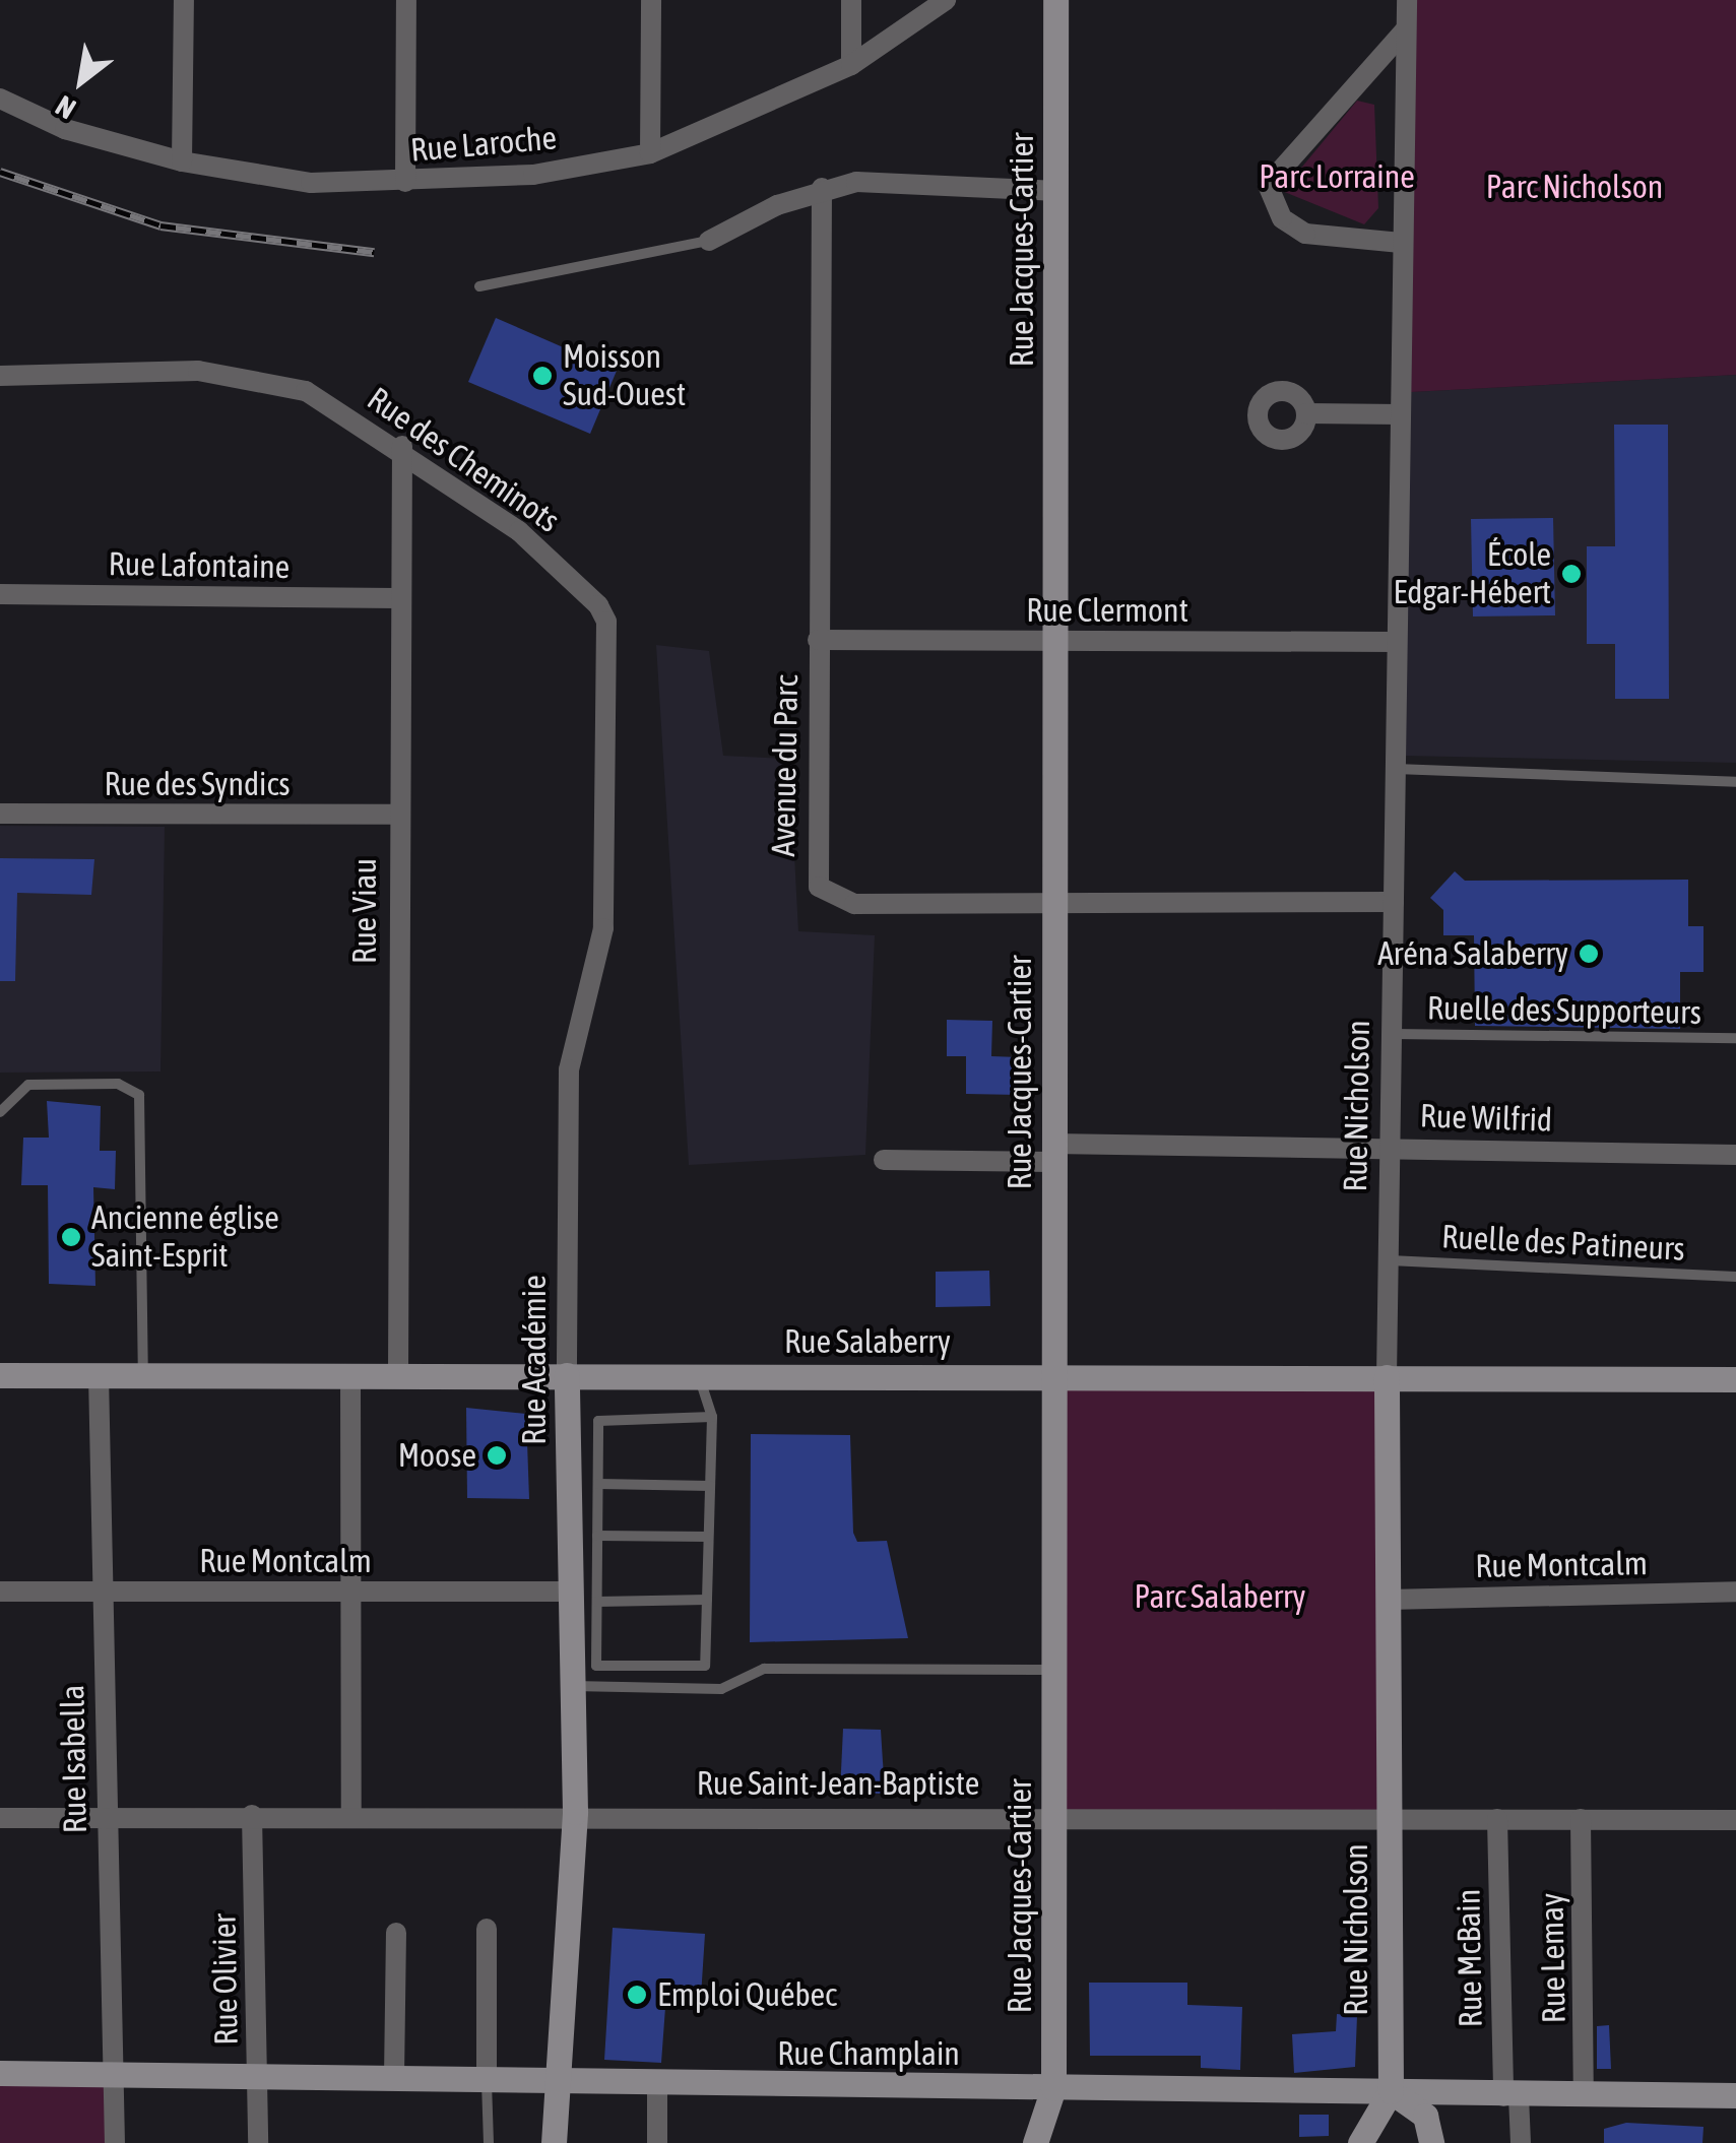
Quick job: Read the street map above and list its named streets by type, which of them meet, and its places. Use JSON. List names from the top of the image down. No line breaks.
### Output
{"streets":{"street":["Rue Laroche","Rue Jacques-Cartier","Rue des Cheminots","Rue Lafontaine","Rue Clermont","Avenue du Parc","Rue des Syndics","Rue Viau","Rue Nicholson","Rue Wilfrid","Rue Salaberry","Rue Académie","Rue Montcalm","Rue Isabella","Rue Saint-Jean-Baptiste","Rue McBain","Rue Lemay","Rue Olivier","Rue Champlain"],"lane":["Ruelle des Supporteurs","Ruelle des Patineurs"]},"crossings":[["Rue Jacques-Cartier","Rue Clermont"],["Rue Jacques-Cartier","Avenue du Parc"],["Rue Jacques-Cartier","Rue Wilfrid"],["Rue Jacques-Cartier","Rue Salaberry"],["Rue Jacques-Cartier","Rue Saint-Jean-Baptiste"],["Rue Jacques-Cartier","Rue Champlain"],["Rue des Cheminots","Rue Viau"],["Rue des Cheminots","Rue Académie"],["Rue Lafontaine","Rue Viau"],["Rue Clermont","Avenue du Parc"],["Rue Clermont","Rue Nicholson"],["Avenue du Parc","Rue Nicholson"],["Rue des Syndics","Rue Viau"],["Rue Viau","Rue Salaberry"],["Ruelle des Supporteurs","Rue Nicholson"],["Rue Nicholson","Rue Wilfrid"],["Rue Nicholson","Ruelle des Patineurs"],["Rue Nicholson","Rue Salaberry"],["Rue Nicholson","Rue Montcalm"],["Rue Nicholson","Rue Saint-Jean-Baptiste"],["Rue Nicholson","Rue Champlain"],["Rue Salaberry","Rue Académie"],["Rue Salaberry","Rue Isabella"],["Rue Académie","Rue Montcalm"],["Rue Académie","Rue Saint-Jean-Baptiste"],["Rue Académie","Rue Champlain"],["Rue Montcalm","Rue Isabella"],["Rue Isabella","Rue Saint-Jean-Baptiste"],["Rue Isabella","Rue Champlain"],["Rue Saint-Jean-Baptiste","Rue McBain"],["Rue Saint-Jean-Baptiste","Rue Lemay"],["Rue Saint-Jean-Baptiste","Rue Olivier"],["Rue McBain","Rue Champlain"],["Rue Lemay","Rue Champlain"],["Rue Olivier","Rue Champlain"]],"parks":["Parc Lorraine","Parc Nicholson","Parc Salaberry"],"places":["Moisson Sud-Ouest","École Edgar-Hébert","Aréna Salaberry","Ancienne église Saint-Esprit","Moose","Emploi Québec"],"north":"bottom left"}
